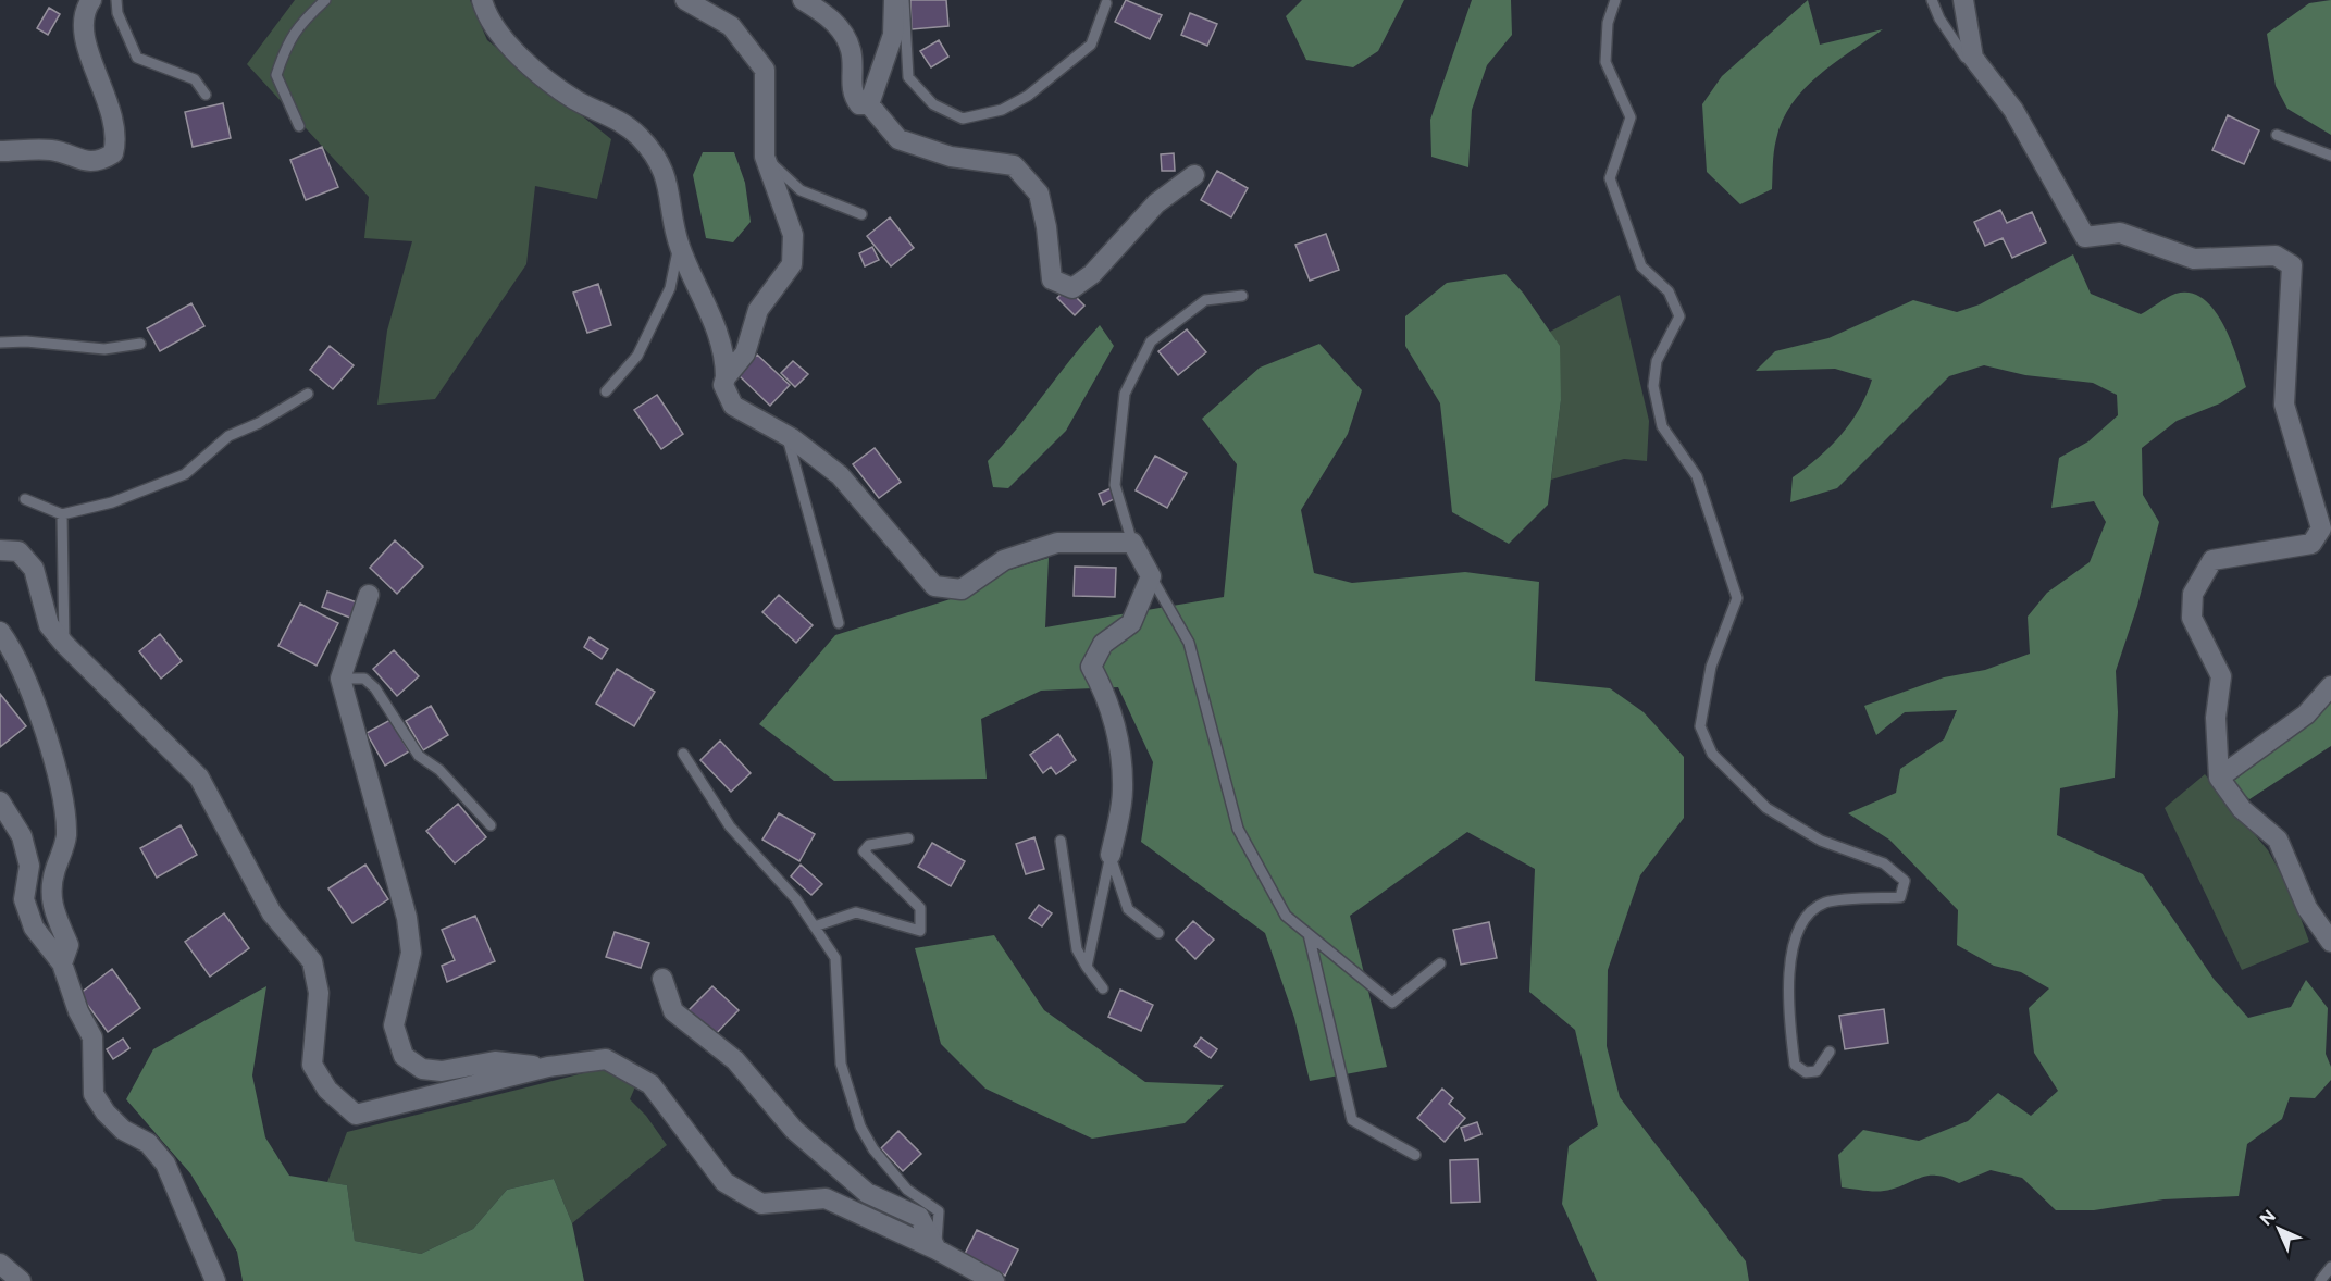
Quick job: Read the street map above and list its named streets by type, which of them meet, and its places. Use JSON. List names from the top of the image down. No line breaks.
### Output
{"north":"top left"}
